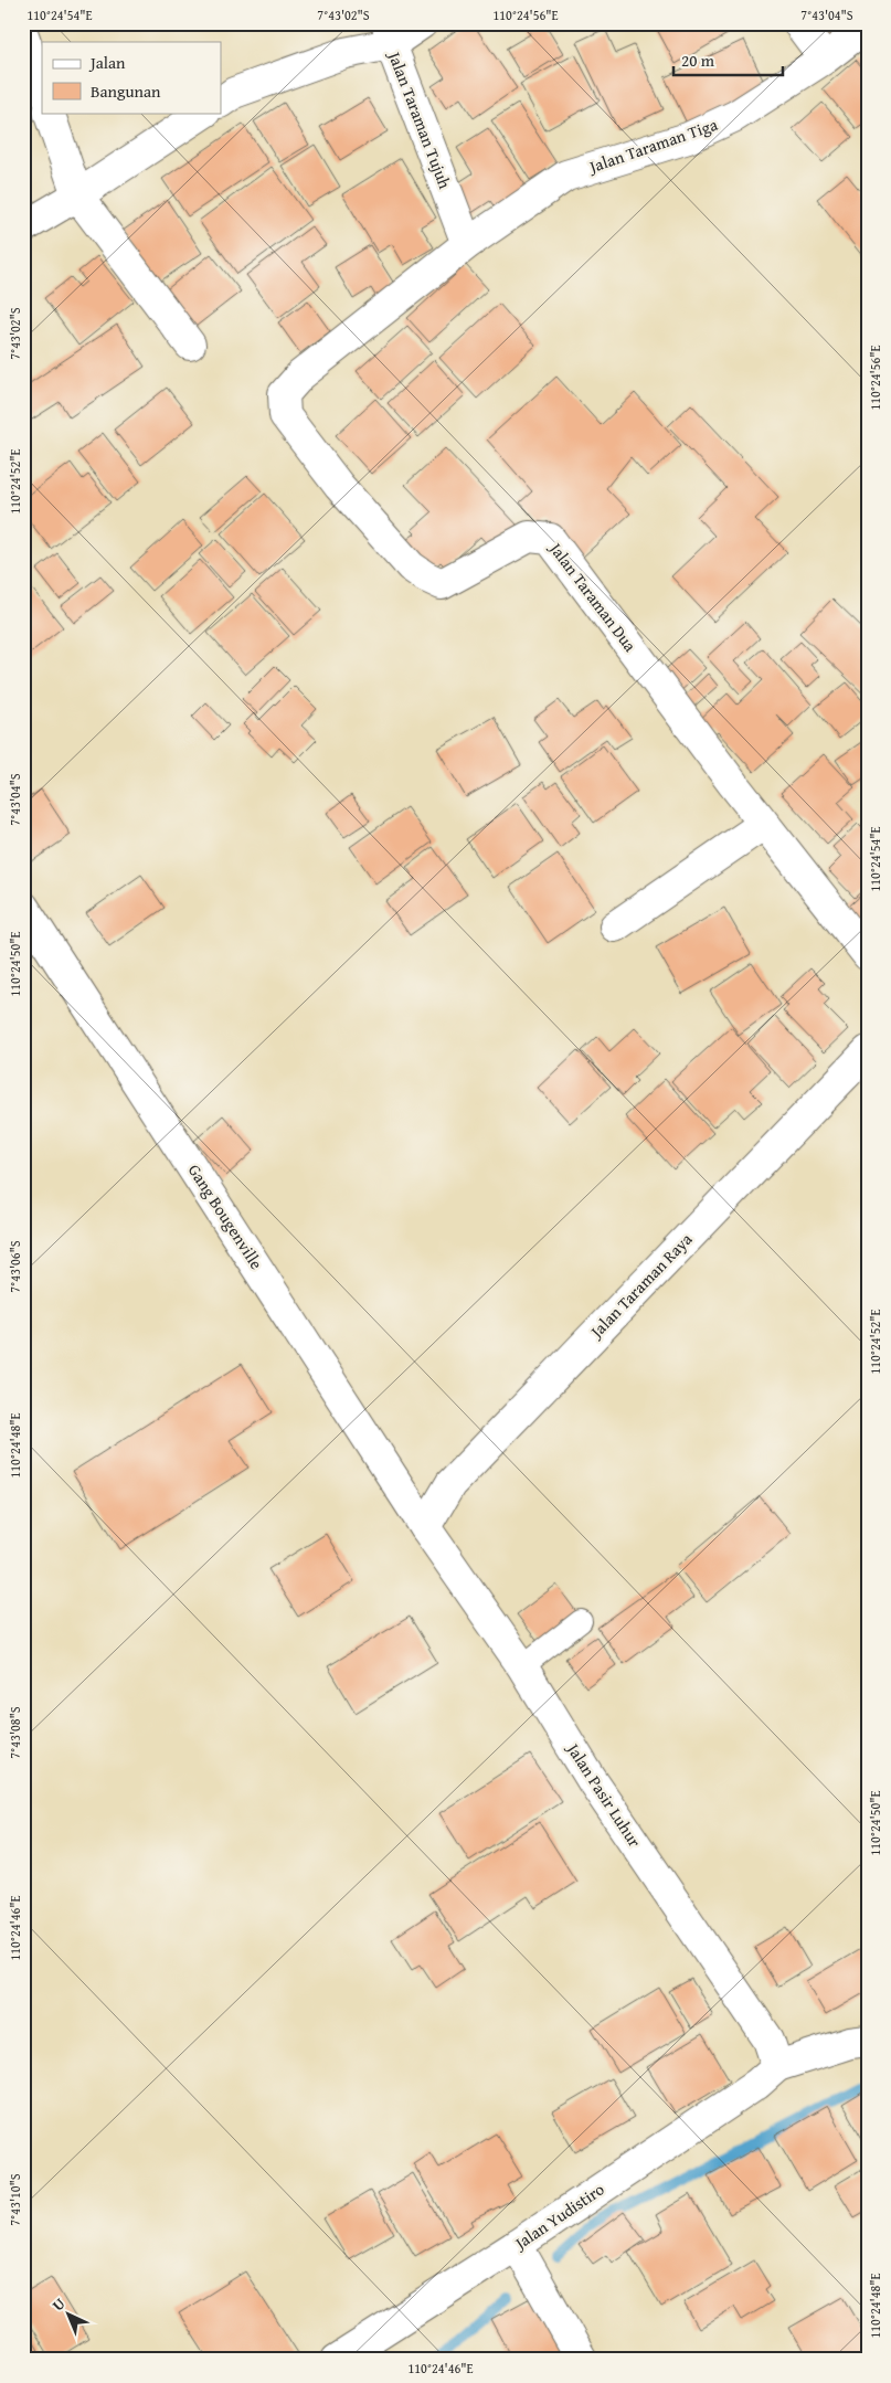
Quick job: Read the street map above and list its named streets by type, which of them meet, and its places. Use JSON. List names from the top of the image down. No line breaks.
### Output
{"streets":{"street":["Jalan Taraman Tujuh","Jalan Taraman Tiga","Jalan Taraman Dua","Gang Bougenville","Jalan Taraman Raya","Jalan Pasir Luhur","Jalan Yudistiro"]},"crossings":[["Jalan Taraman Tujuh","Jalan Taraman Tiga"],["Jalan Taraman Tujuh","Jalan Taraman Dua"],["Jalan Taraman Tiga","Jalan Taraman Dua"],["Gang Bougenville","Jalan Taraman Raya"],["Gang Bougenville","Jalan Pasir Luhur"],["Jalan Taraman Raya","Jalan Pasir Luhur"],["Jalan Pasir Luhur","Jalan Yudistiro"]],"legend":["Jalan","Bangunan"],"scale_bar":"20 m","north":"top left","coordinates":["110°24'54\"E","7°43'02\"S","110°24'56\"E","7°43'04\"S","110°24'52\"E","110°24'50\"E","7°43'06\"S","110°24'48\"E","7°43'08\"S","110°24'46\"E","7°43'10\"S"]}
